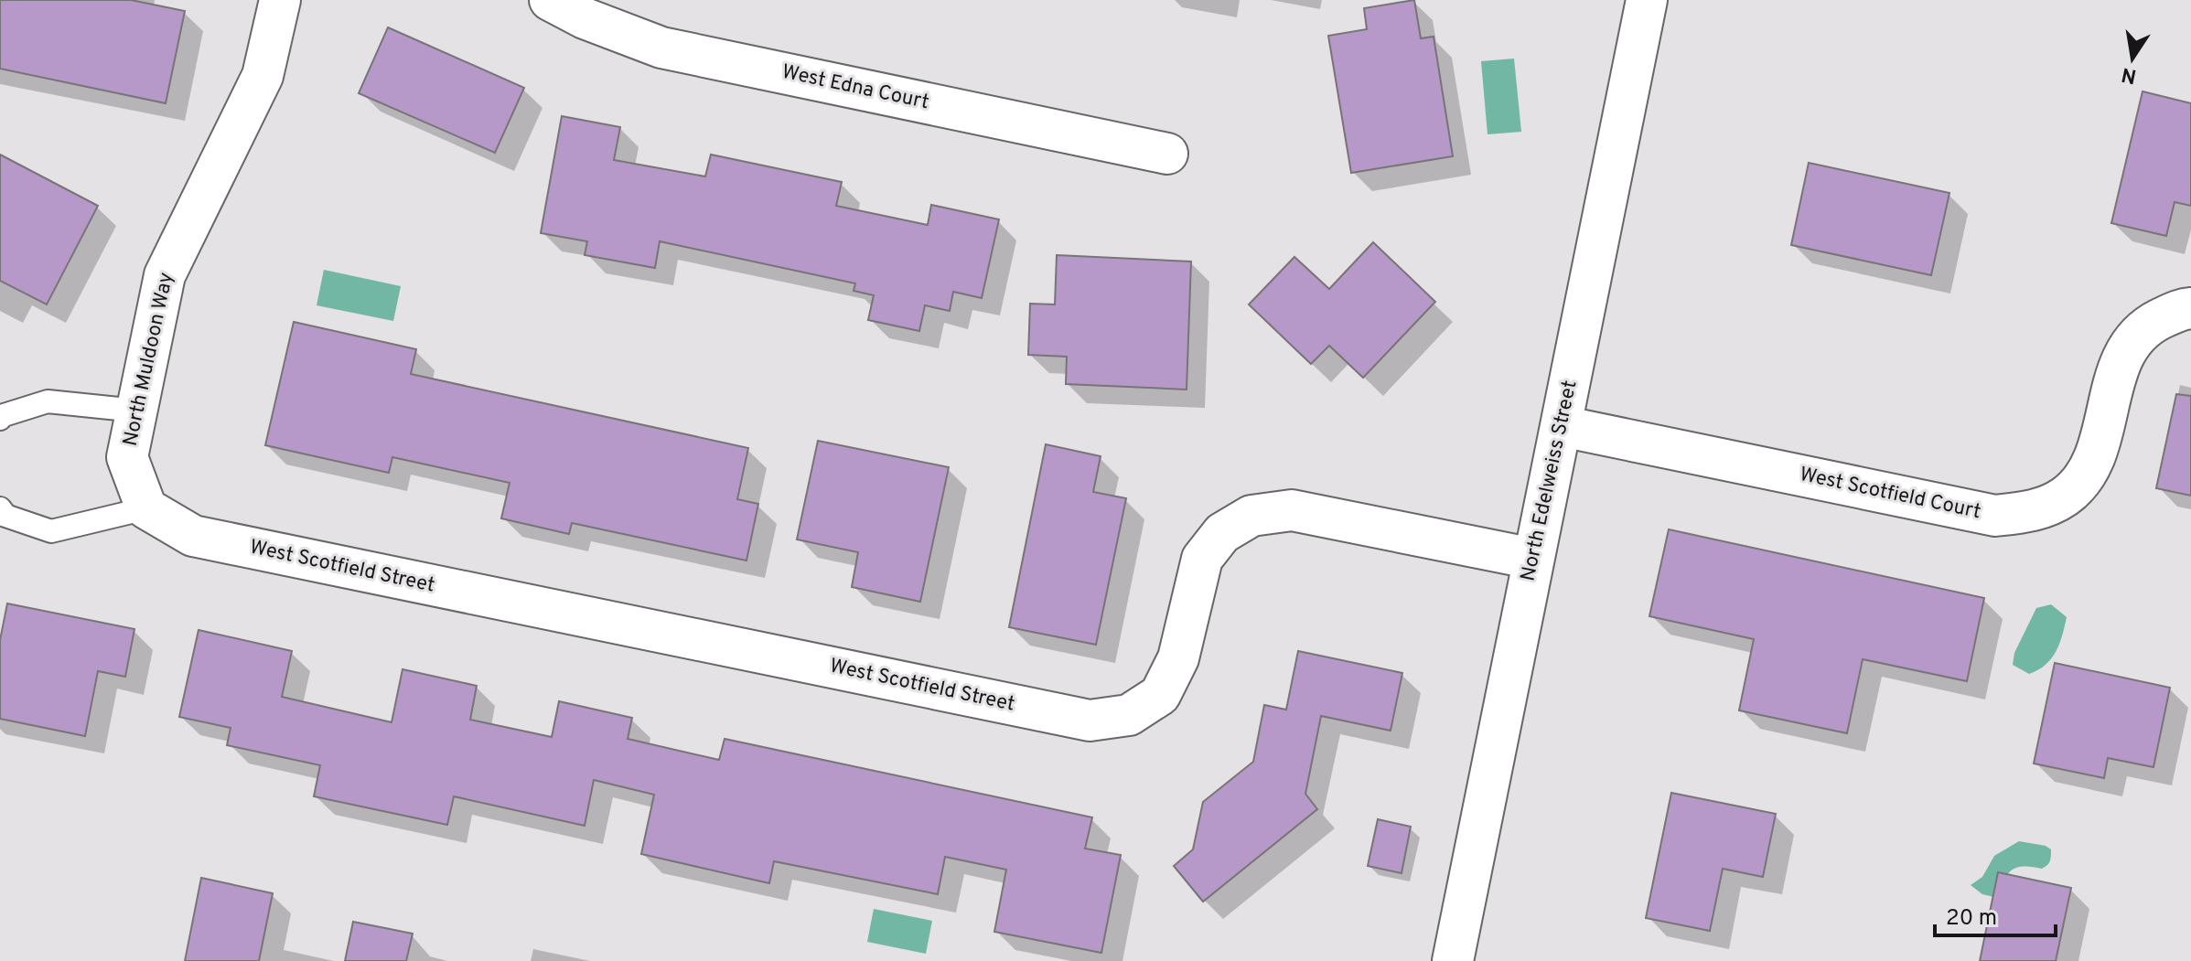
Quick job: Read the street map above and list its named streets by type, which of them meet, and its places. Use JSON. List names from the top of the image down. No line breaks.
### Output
{"streets":{"street":["West Edna Court","North Muldoon Way","North Edelweiss Street","West Scotfield Court","West Scotfield Street"]},"crossings":[["North Muldoon Way","West Scotfield Street"],["North Edelweiss Street","West Scotfield Court"],["North Edelweiss Street","West Scotfield Street"]],"scale_bar":"20 m","north":"bottom"}
